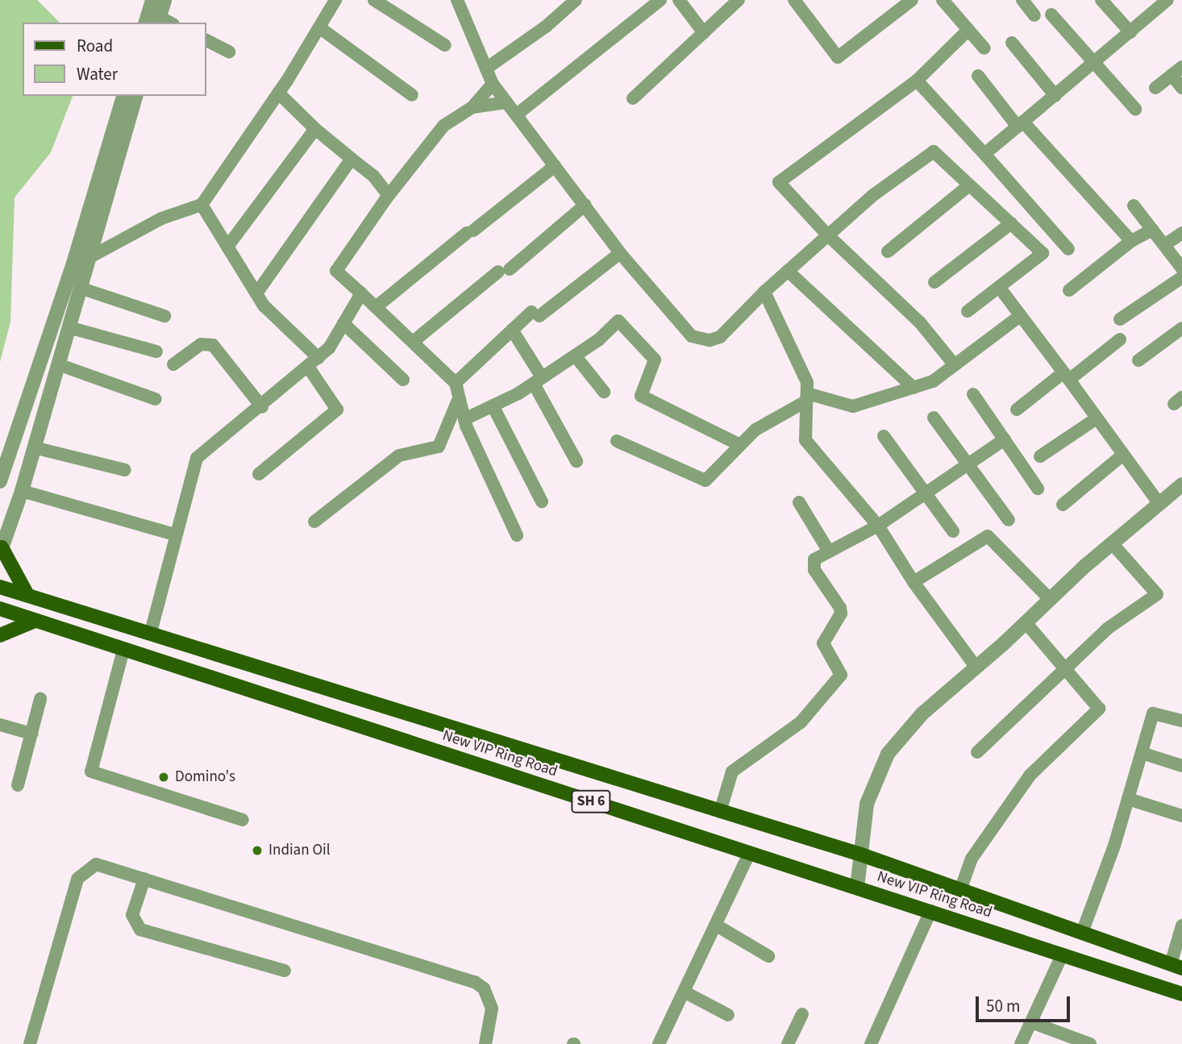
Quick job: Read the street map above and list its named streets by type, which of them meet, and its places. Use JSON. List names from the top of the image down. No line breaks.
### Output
{"streets":{"main road":["New VIP Ring Road","SH 6"]},"places":["Domino's","Indian Oil"],"legend":["Road","Water"],"scale_bar":"50 m"}
